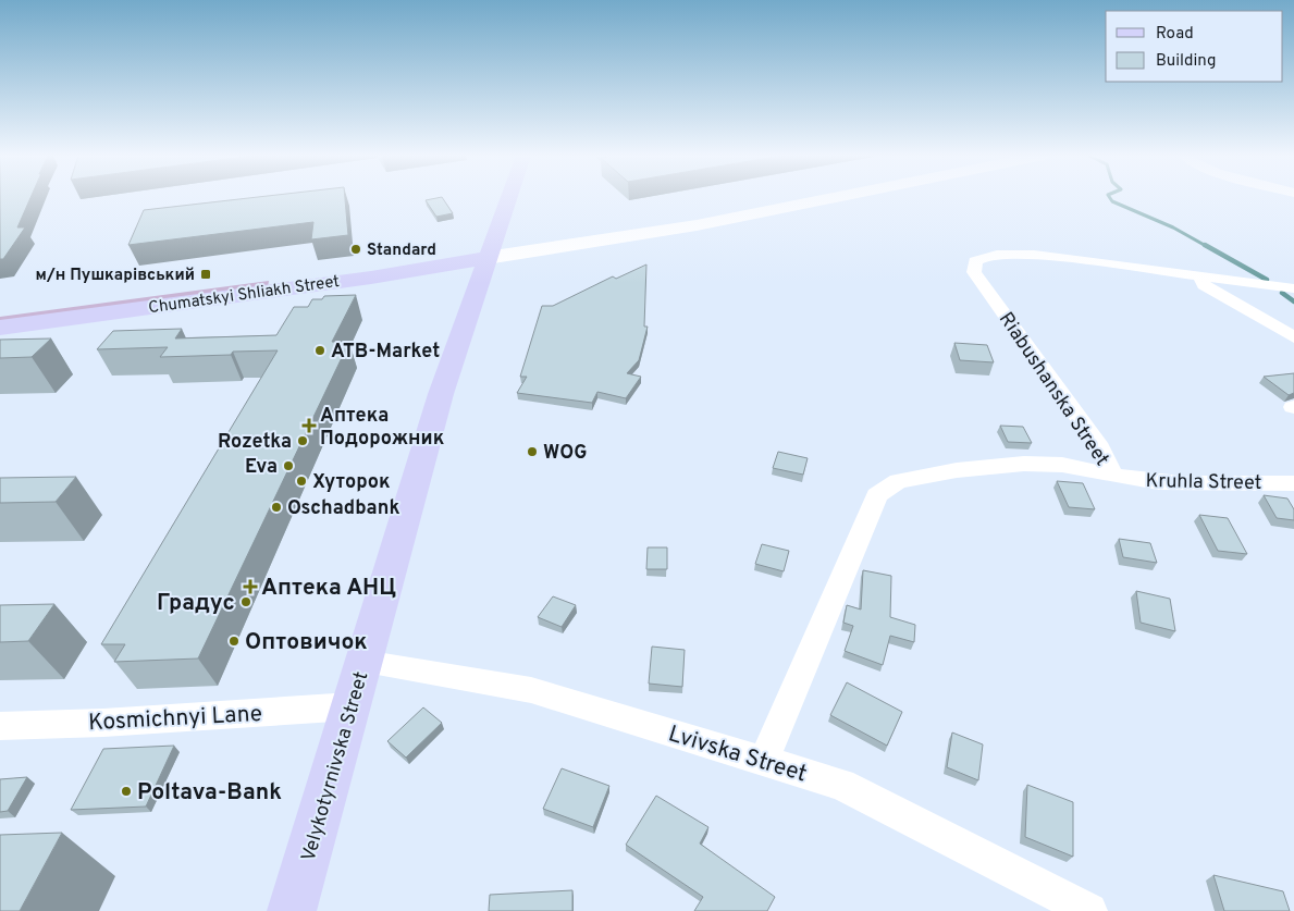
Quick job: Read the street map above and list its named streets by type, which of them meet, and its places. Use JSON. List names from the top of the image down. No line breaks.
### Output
{"streets":{"main road":["Chumatskyi Shliakh Street","Velykotyrnivska Street"],"street":["Riabushanska Street","Kruhla Street","Kosmichnyi Lane","Lvivska Street"]},"crossings":[["Chumatskyi Shliakh Street","Velykotyrnivska Street"],["Riabushanska Street","Kruhla Street"],["Riabushanska Street","Lvivska Street"],["Kosmichnyi Lane","Velykotyrnivska Street"],["Lvivska Street","Velykotyrnivska Street"]],"places":{"other":["Standard","ATB-Market","Rozetka","WOG","Eva","Хуторок","Oschadbank","Градус","Оптовичок","Poltava-Bank"],"transit":["м/н Пушкарівський"],"health":["Аптека Подорожник","Аптека АНЦ"]},"legend":["Road","Building"]}
